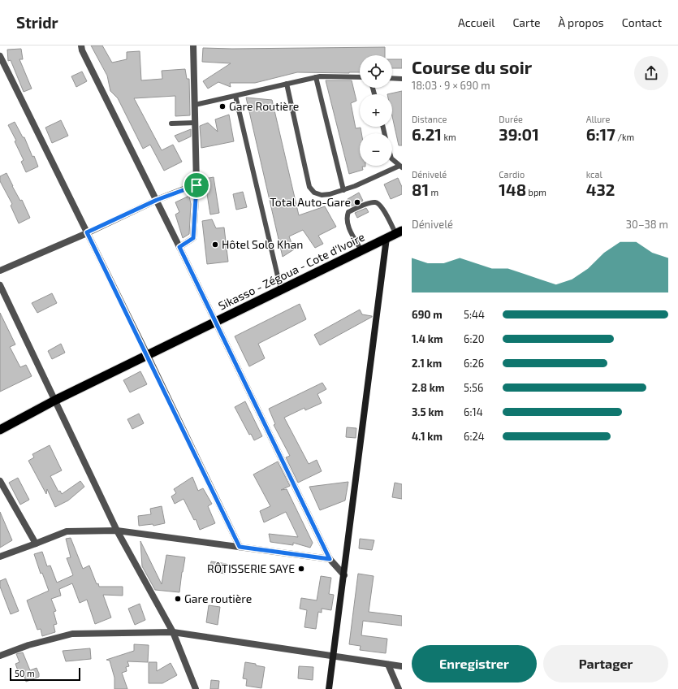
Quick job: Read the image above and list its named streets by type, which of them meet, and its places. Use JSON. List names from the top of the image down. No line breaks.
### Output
{"streets":{"highway":["Sikasso - Zégoua - Cote d'Ivoire"]},"places":["Gare Routière","Total Auto-Gare","Hôtel Solo Khan","RÔTISSERIE SAYE","Gare routière"],"scale_bar":"50 m","page":{"header":"Stridr","nav":["Accueil","Carte","À propos","Contact"],"heading":["Course du soir","18:03 · 9 × 690 m"],"map_buttons":["+","−"],"stats":[["Distance","6.21 km"],["Durée","39:01"],["Allure","6:17 /km"],["Dénivelé","81 m"],["Cardio","148 bpm"],["kcal","432"]],"chart":["Dénivelé","30–38 m"],"list":[{"name":"690 m","note":"5:44"},{"name":"1.4 km","note":"6:20"},{"name":"2.1 km","note":"6:26"},{"name":"2.8 km","note":"5:56"},{"name":"3.5 km","note":"6:14"},{"name":"4.1 km","note":"6:24"}],"buttons":["Enregistrer","Partager"],"scale":"50 m"}}
